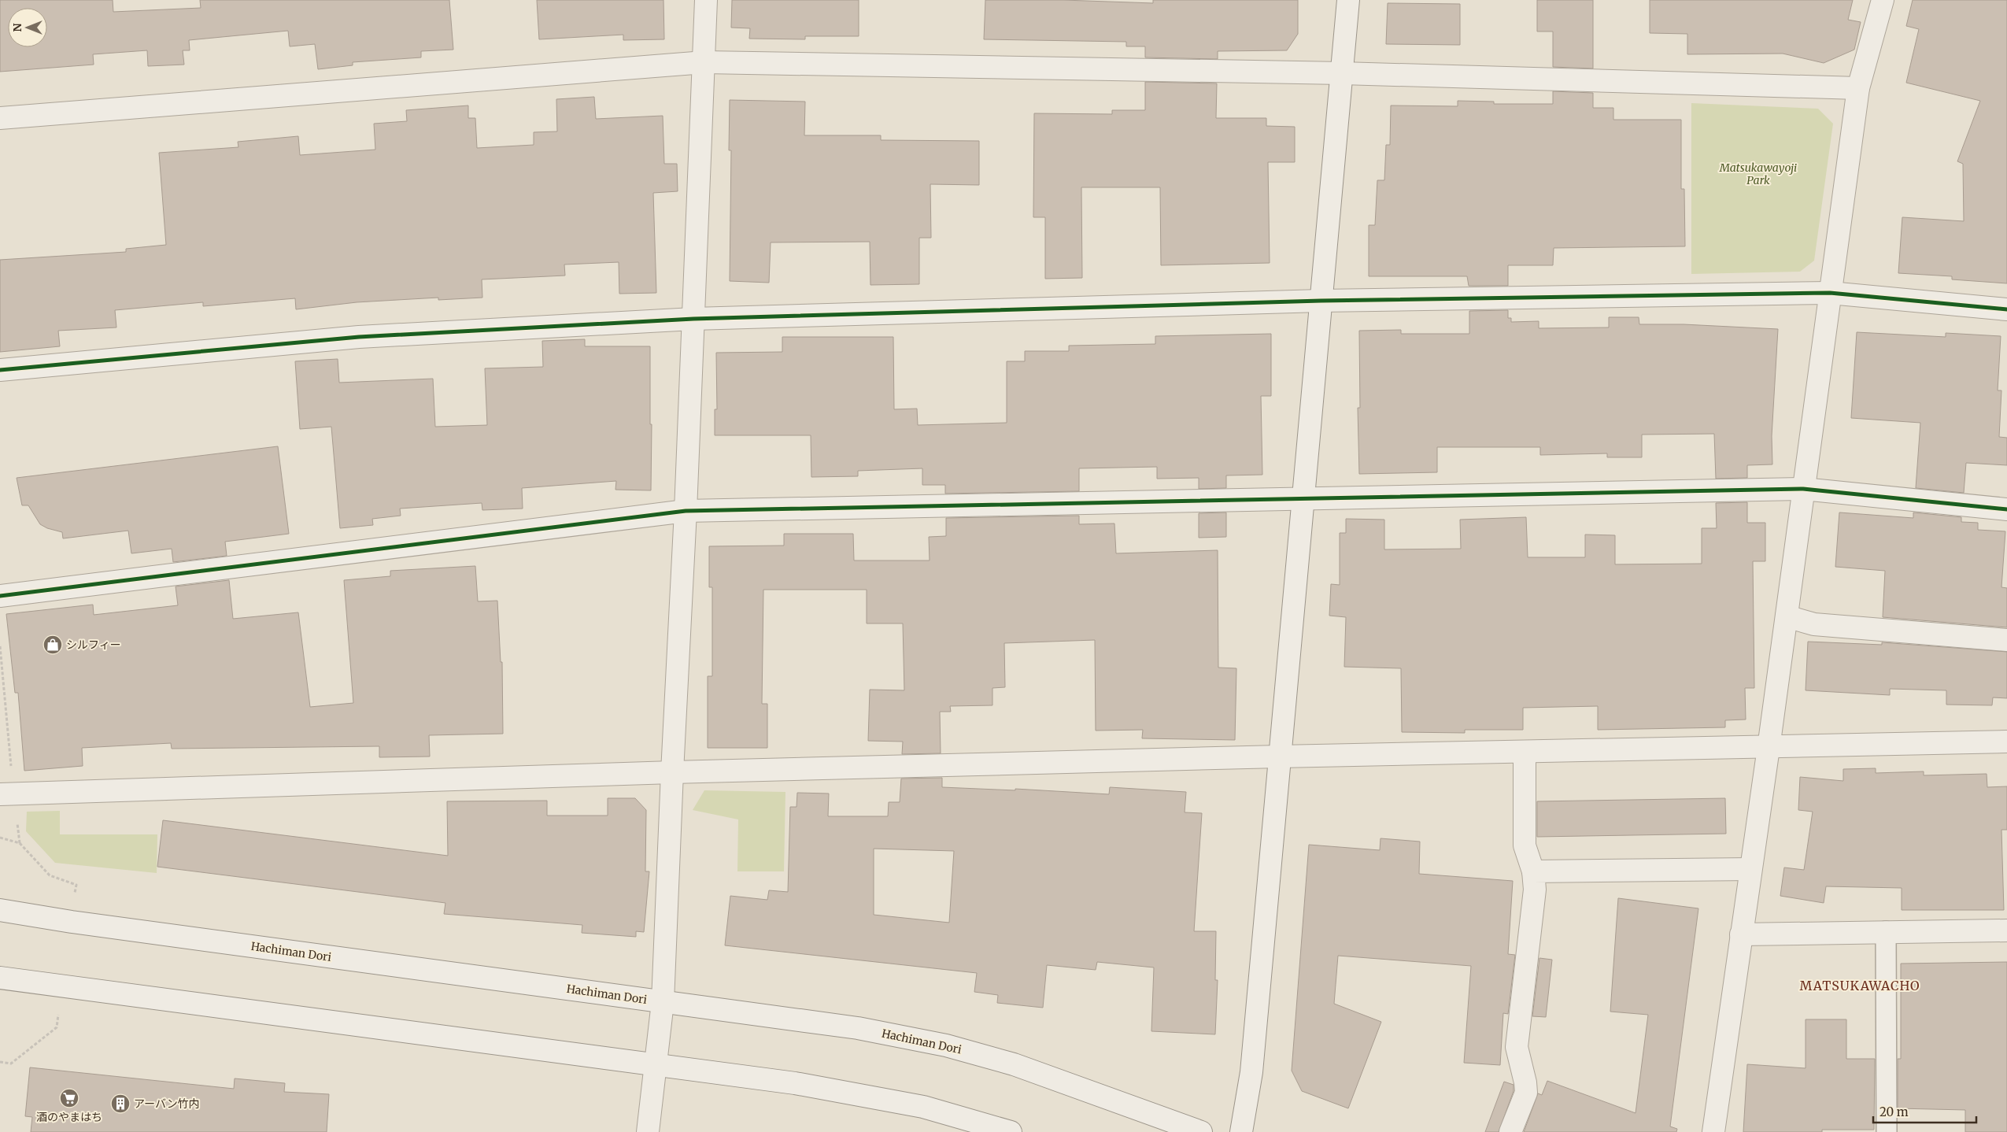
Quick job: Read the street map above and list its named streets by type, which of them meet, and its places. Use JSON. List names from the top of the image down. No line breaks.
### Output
{"streets":{"street":["Hachiman Dori"]},"districts":["MATSUKAWACHO"],"parks":["Matsukawayoji Park"],"places":{"shop":["シルフィー"],"supermarket":["酒のやまはち"],"building":["アーバン竹内"]},"scale_bar":"20 m","north":"left"}
